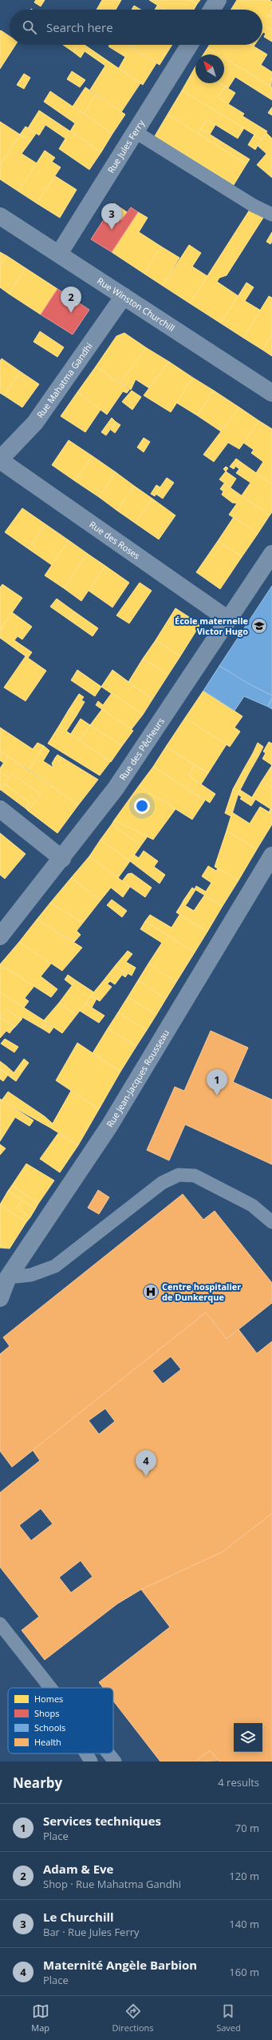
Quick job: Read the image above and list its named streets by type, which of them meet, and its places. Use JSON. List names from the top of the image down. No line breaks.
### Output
{"streets":{"street":["Rue Jules Ferry","Rue Winston Churchill","Rue Mahatma Gandhi","Rue des Roses","Rue des Pêcheurs","Rue Jean-Jacques Rousseau"]},"crossings":[["Rue Jules Ferry","Rue Winston Churchill"],["Rue Winston Churchill","Rue Mahatma Gandhi"],["Rue Mahatma Gandhi","Rue des Roses"],["Rue des Roses","Rue des Pêcheurs"]],"places":{"school or university":["École maternelle Victor Hugo"],"hospital":["Centre hospitalier de Dunkerque"]},"legend":["Homes","Shops","Schools","Health"],"north":"top left","page":{"search":"Search here","pins":["3","2","1","4"],"heading":["Nearby","4 results"],"list":[{"mark":"1","name":"Services techniques","note":"Place","value":"70 m"},{"mark":"2","name":"Adam & Eve","note":"Shop · Rue Mahatma Gandhi","value":"120 m"},{"mark":"3","name":"Le Churchill","note":"Bar · Rue Jules Ferry","value":"140 m"},{"mark":"4","name":"Maternité Angèle Barbion","note":"Place","value":"160 m"}],"nav":["Map","Directions","Saved"]}}
